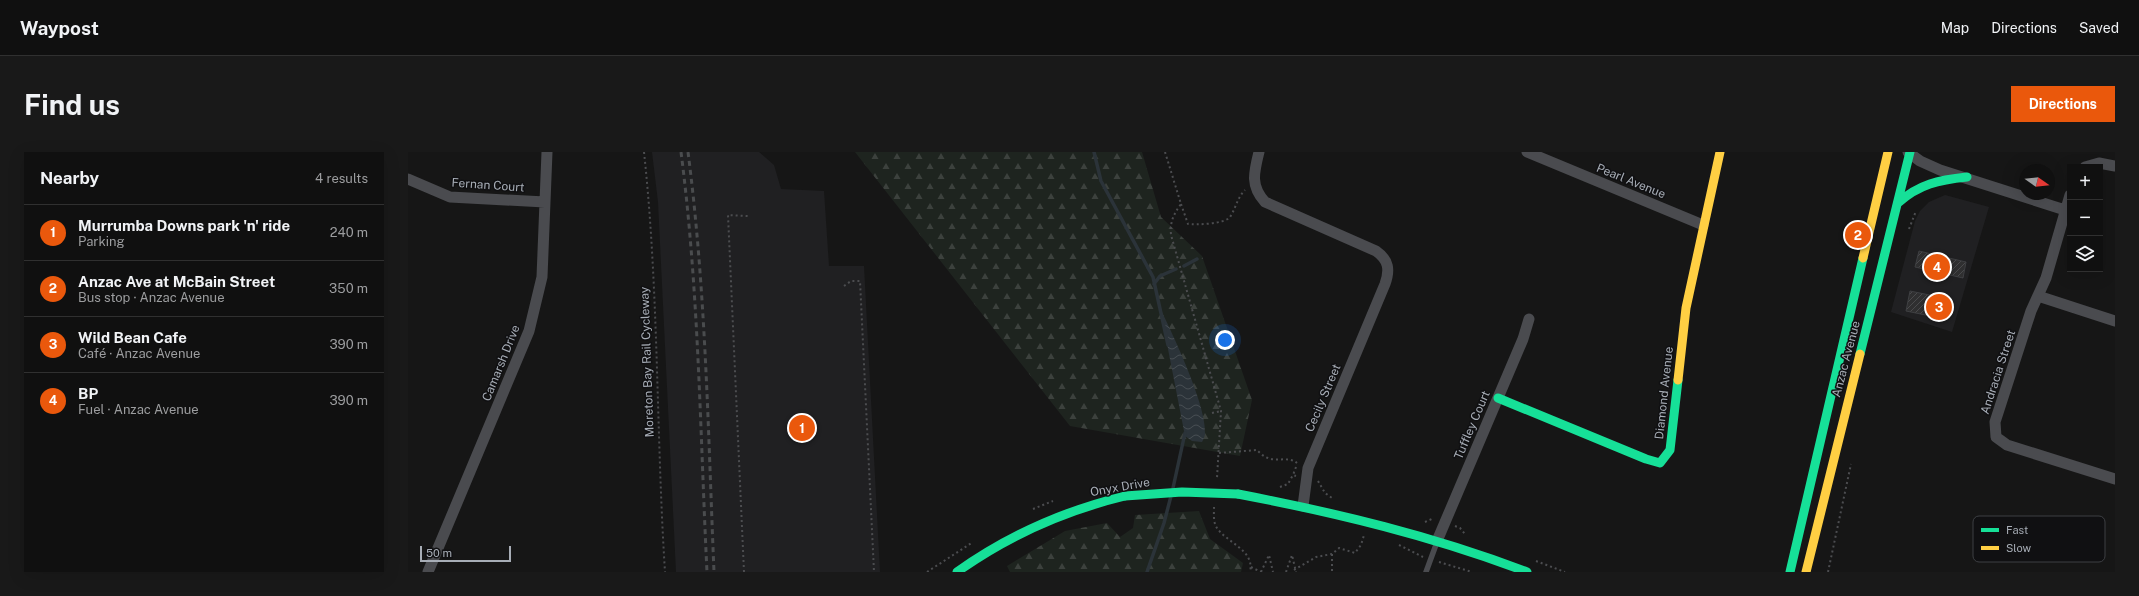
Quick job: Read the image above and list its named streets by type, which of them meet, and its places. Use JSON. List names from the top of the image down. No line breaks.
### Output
{"streets":{"main road":["Anzac Avenue","Diamond Avenue","Onyx Drive"],"street":["Pearl Avenue","Fernan Court","Camarsh Drive","Andracia Street","Cecily Street","Tuffley Court"],"path":["Moreton Bay Rail Cycleway"]},"crossings":[["Pearl Avenue","Diamond Avenue"],["Fernan Court","Camarsh Drive"],["Diamond Avenue","Tuffley Court"],["Cecily Street","Onyx Drive"]],"legend":["Fast","Slow"],"scale_bar":"50 m","north":"right","page":{"header":"Waypost","nav":["Map","Directions","Saved"],"buttons":"Directions","title":"Find us","heading":["Nearby","4 results"],"map_buttons":["+","−"],"list":[{"mark":"1","name":"Murrumba Downs park 'n' ride","note":"Parking","value":"240 m"},{"mark":"2","name":"Anzac Ave at McBain Street","note":"Bus stop · Anzac Avenue","value":"350 m"},{"mark":"3","name":"Wild Bean Cafe","note":"Café · Anzac Avenue","value":"390 m"},{"mark":"4","name":"BP","note":"Fuel · Anzac Avenue","value":"390 m"}],"pins":["2","4","3","1"],"scale":"50 m"}}
